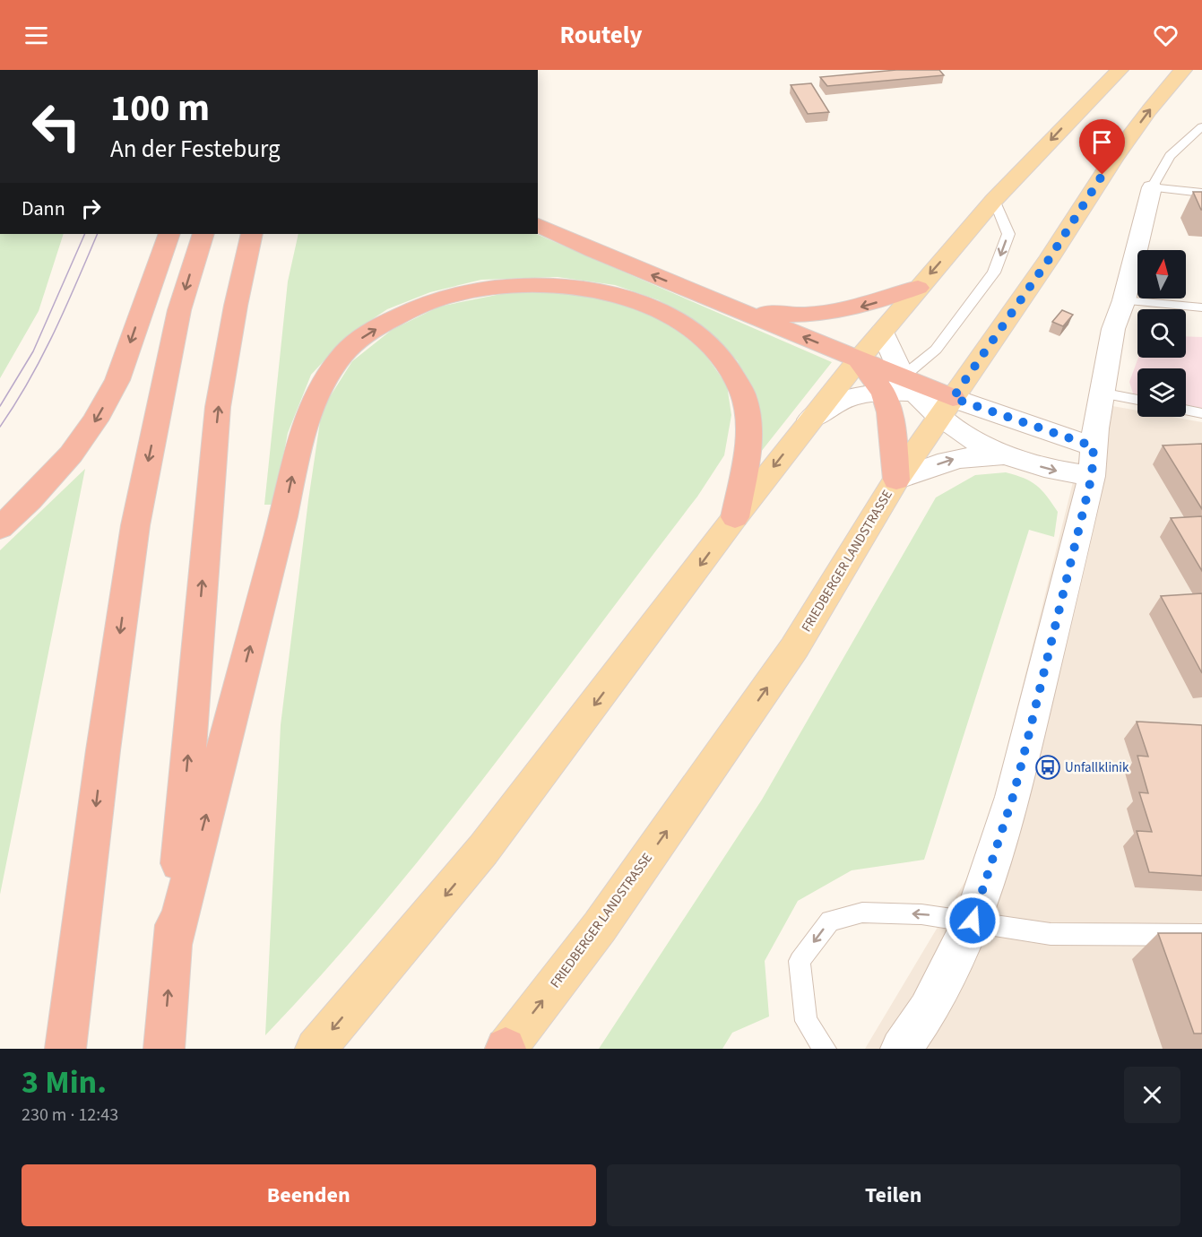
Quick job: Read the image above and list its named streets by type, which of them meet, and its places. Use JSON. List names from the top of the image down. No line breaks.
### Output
{"streets":{"main road":["FRIEDBERGER LANDSTRASSE"]},"places":{"bus stop":["Unfallklinik"]},"north":"top","page":{"header":"Routely","turn":["100 m","An der Festeburg"],"then":"Dann","heading":["3 Min.","230 m · 12:43"],"buttons":["Beenden","Teilen"]}}
